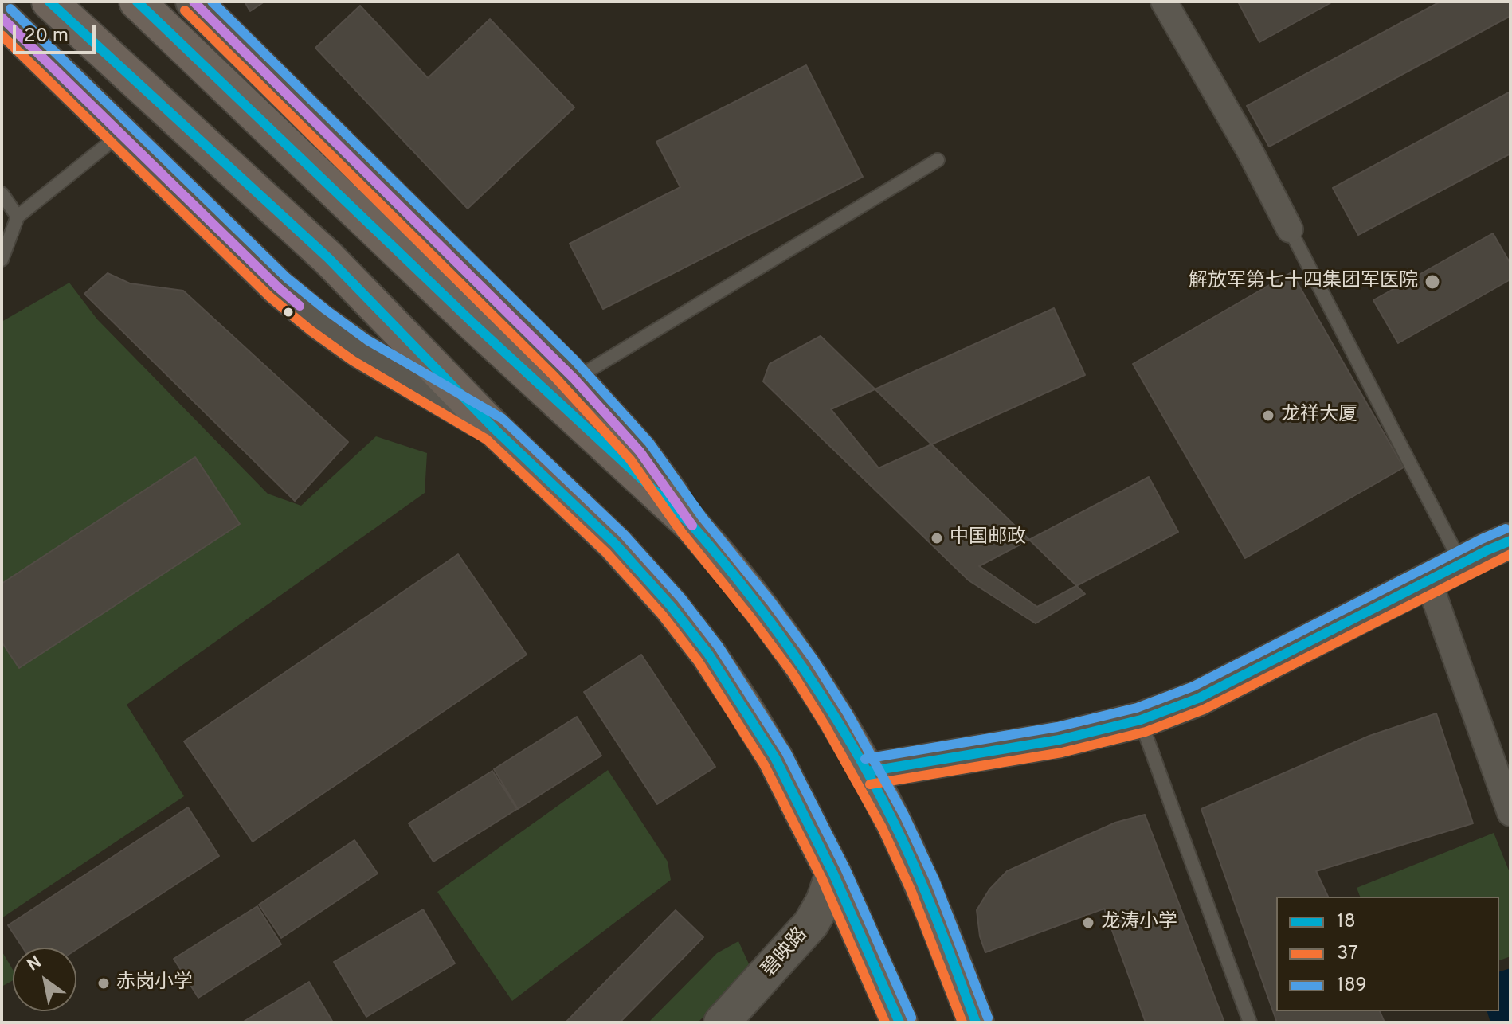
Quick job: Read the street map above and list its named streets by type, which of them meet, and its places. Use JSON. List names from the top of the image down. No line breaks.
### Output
{"streets":{"street":["碧映路"]},"places":["解放军第七十四集团军医院","龙祥大厦","中国邮政","龙涛小学","赤岗小学"],"lines":["transit line 18","transit line 189","transit line 37"],"legend":["18","37","189"],"scale_bar":"20 m","north":"top left"}
